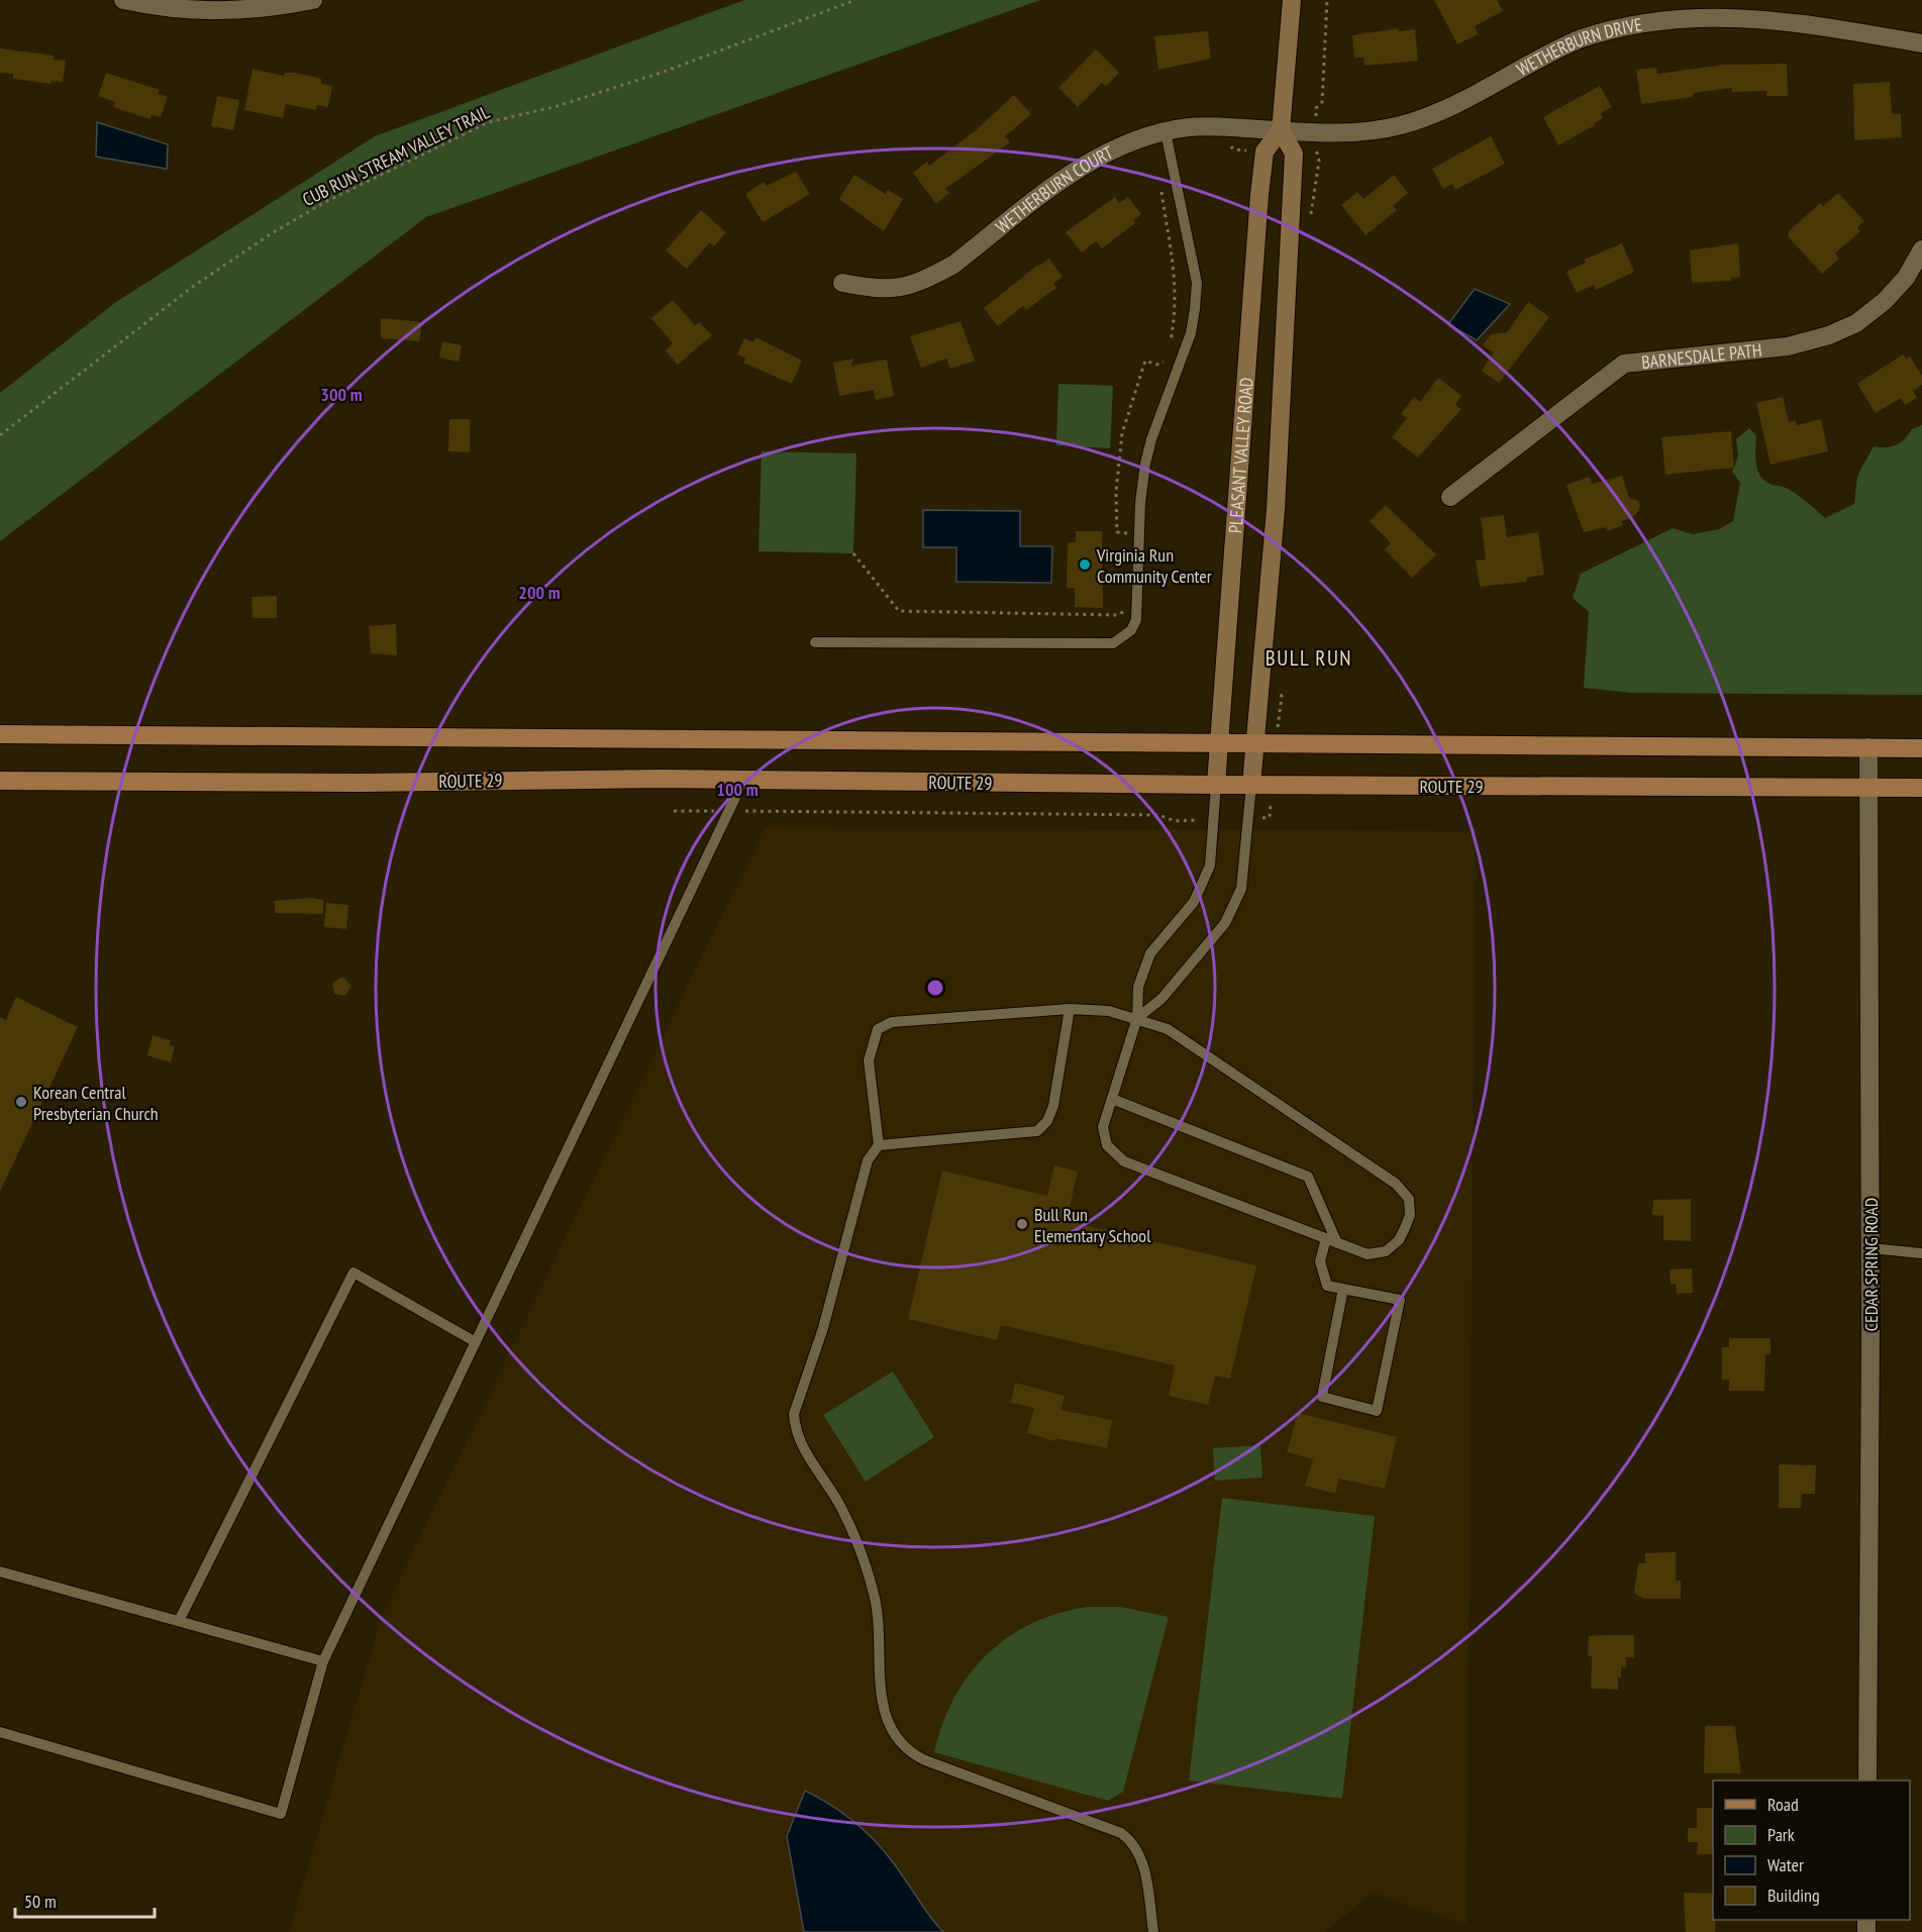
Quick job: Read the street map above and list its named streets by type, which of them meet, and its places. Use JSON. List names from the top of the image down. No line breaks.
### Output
{"streets":{"main road":["PLEASANT VALLEY ROAD","ROUTE 29"],"street":["WETHERBURN DRIVE","WETHERBURN COURT","BARNESDALE PATH","CEDAR SPRING ROAD"],"path":["CUB RUN STREAM VALLEY TRAIL"]},"crossings":[["WETHERBURN DRIVE","WETHERBURN COURT"],["WETHERBURN DRIVE","PLEASANT VALLEY ROAD"],["WETHERBURN COURT","PLEASANT VALLEY ROAD"],["PLEASANT VALLEY ROAD","ROUTE 29"],["ROUTE 29","CEDAR SPRING ROAD"]],"districts":["BULL RUN"],"places":["Virginia Run Community Center","Korean Central Presbyterian Church","Bull Run Elementary School"],"legend":["Road","Park","Water","Building"],"scale_bar":"50 m","rings":["300 m","200 m","100 m"]}
